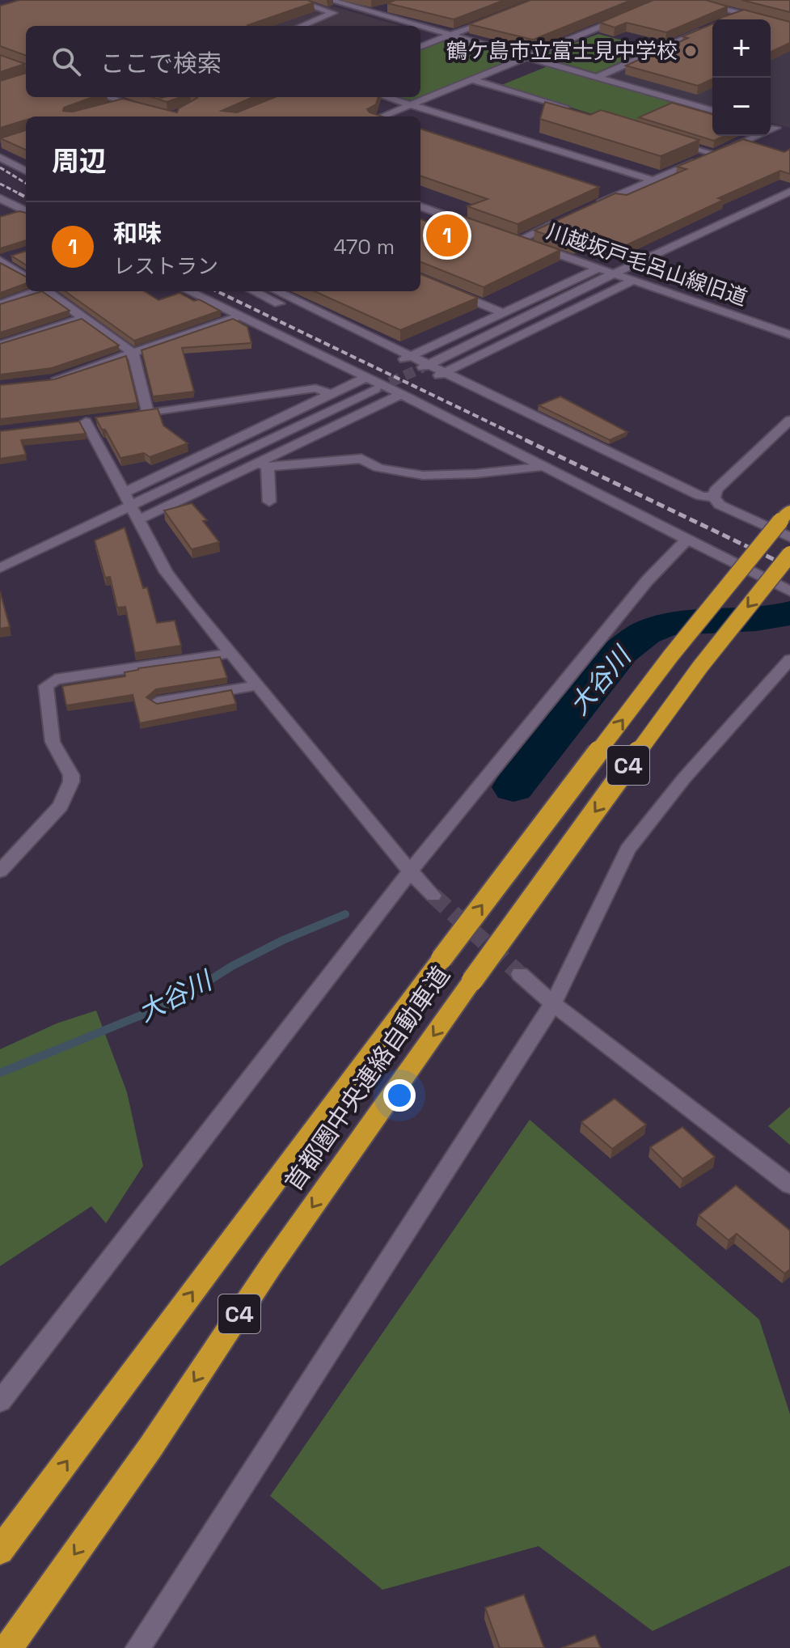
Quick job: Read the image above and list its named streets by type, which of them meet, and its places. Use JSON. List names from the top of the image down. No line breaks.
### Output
{"streets":{"highway":["C4","首都圏中央連絡自動車道"],"street":["川越坂戸毛呂山線旧道"]},"water":["大谷川"],"places":["鶴ケ島市立富士見中学校"],"page":{"map_buttons":["+","−"],"search":"ここで検索","heading":"周辺","list":[{"mark":"1","name":"和味","note":"レストラン","value":"470 m"}],"pins":"1"}}
